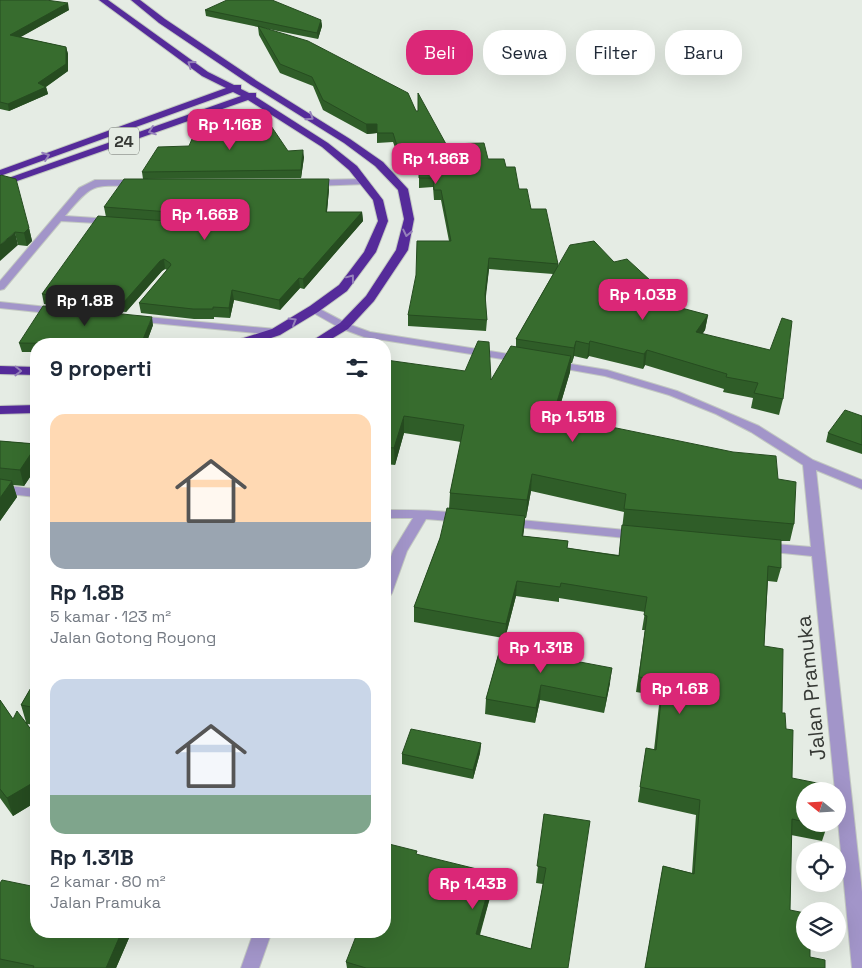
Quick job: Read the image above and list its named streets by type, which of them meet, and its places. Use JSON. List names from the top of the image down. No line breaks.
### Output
{"streets":{"highway":["24"],"street":["Jalan Pramuka"]},"north":"left","page":{"chip":["Beli","Sewa","Filter","Baru"],"price":["Rp 1.16B","Rp 1.86B","Rp 1.66B","Rp 1.03B","Rp 1.8B","Rp 1.51B","Rp 1.31B","Rp 1.6B","Rp 1.43B"],"heading":"9 properti","list":[{"name":"Rp 1.8B","note":"5 kamar · 123 m² · Jalan Gotong Royong"},{"name":"Rp 1.31B","note":"2 kamar · 80 m² · Jalan Pramuka"}]}}
